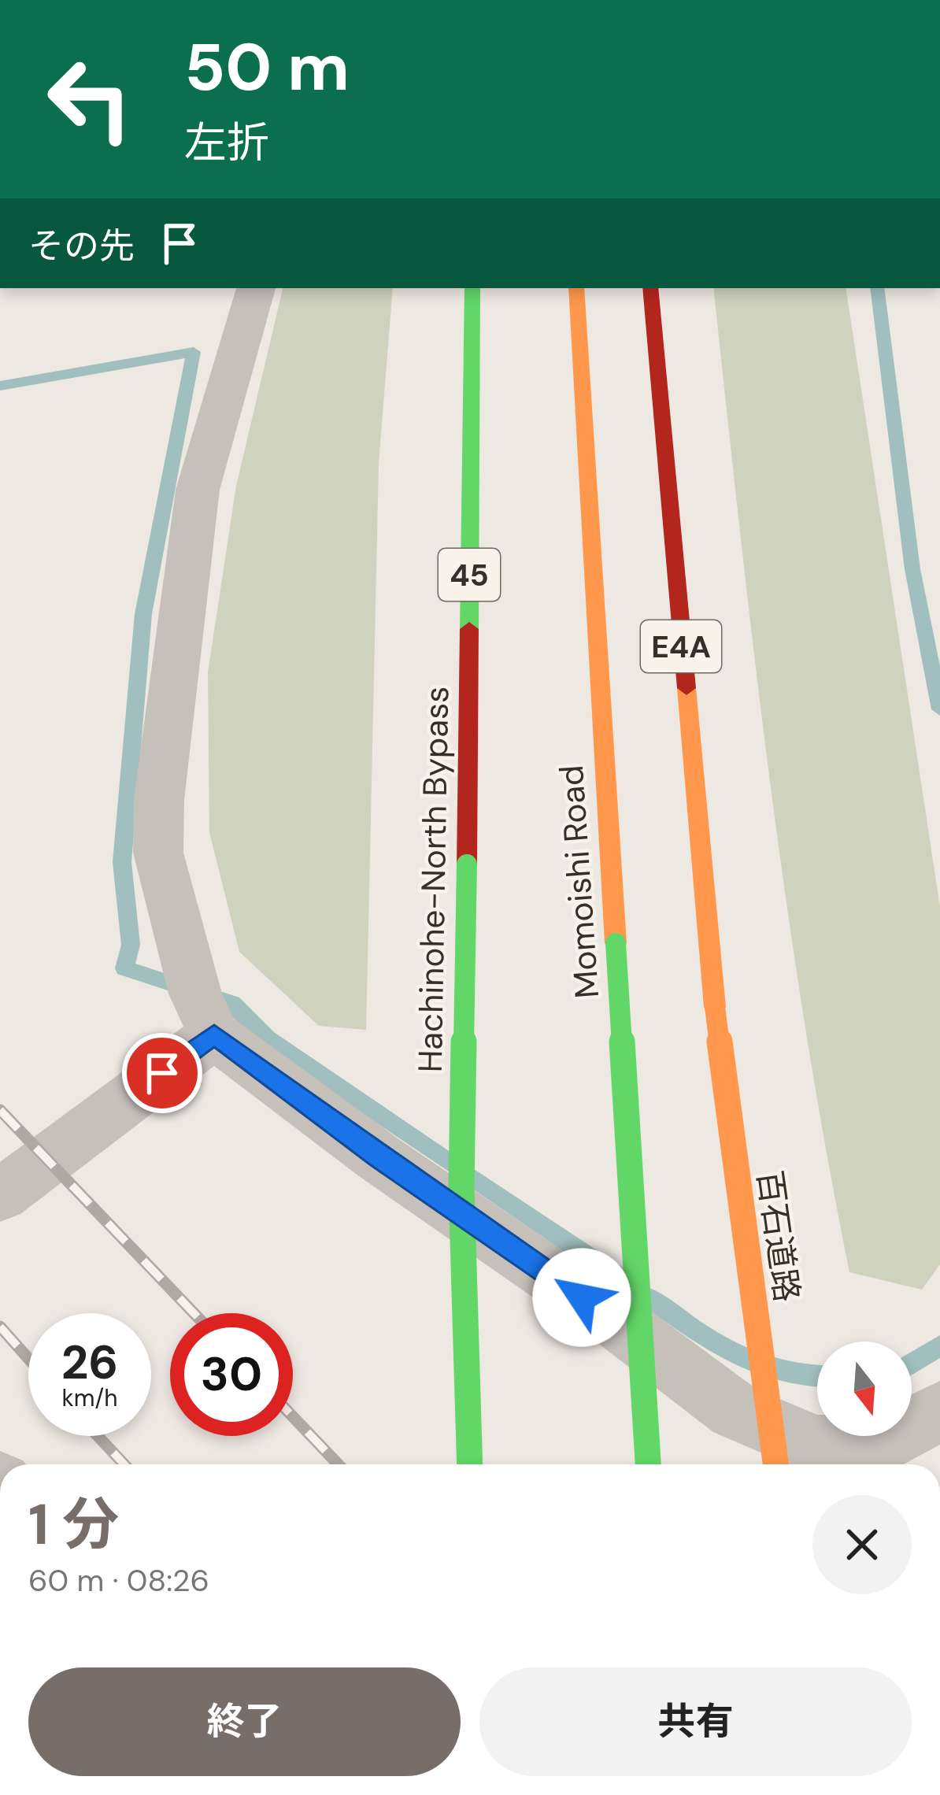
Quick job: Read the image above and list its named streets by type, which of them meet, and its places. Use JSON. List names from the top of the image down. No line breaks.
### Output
{"streets":{"highway":["45","E4A","Hachinohe-North Bypass","Momoishi Road","百石道路"]},"north":"bottom","page":{"turn":["50 m","左折"],"then":"その先","speed":"26 km/h","limit":"30","heading":["1 分","60 m · 08:26"],"buttons":["終了","共有"]}}
